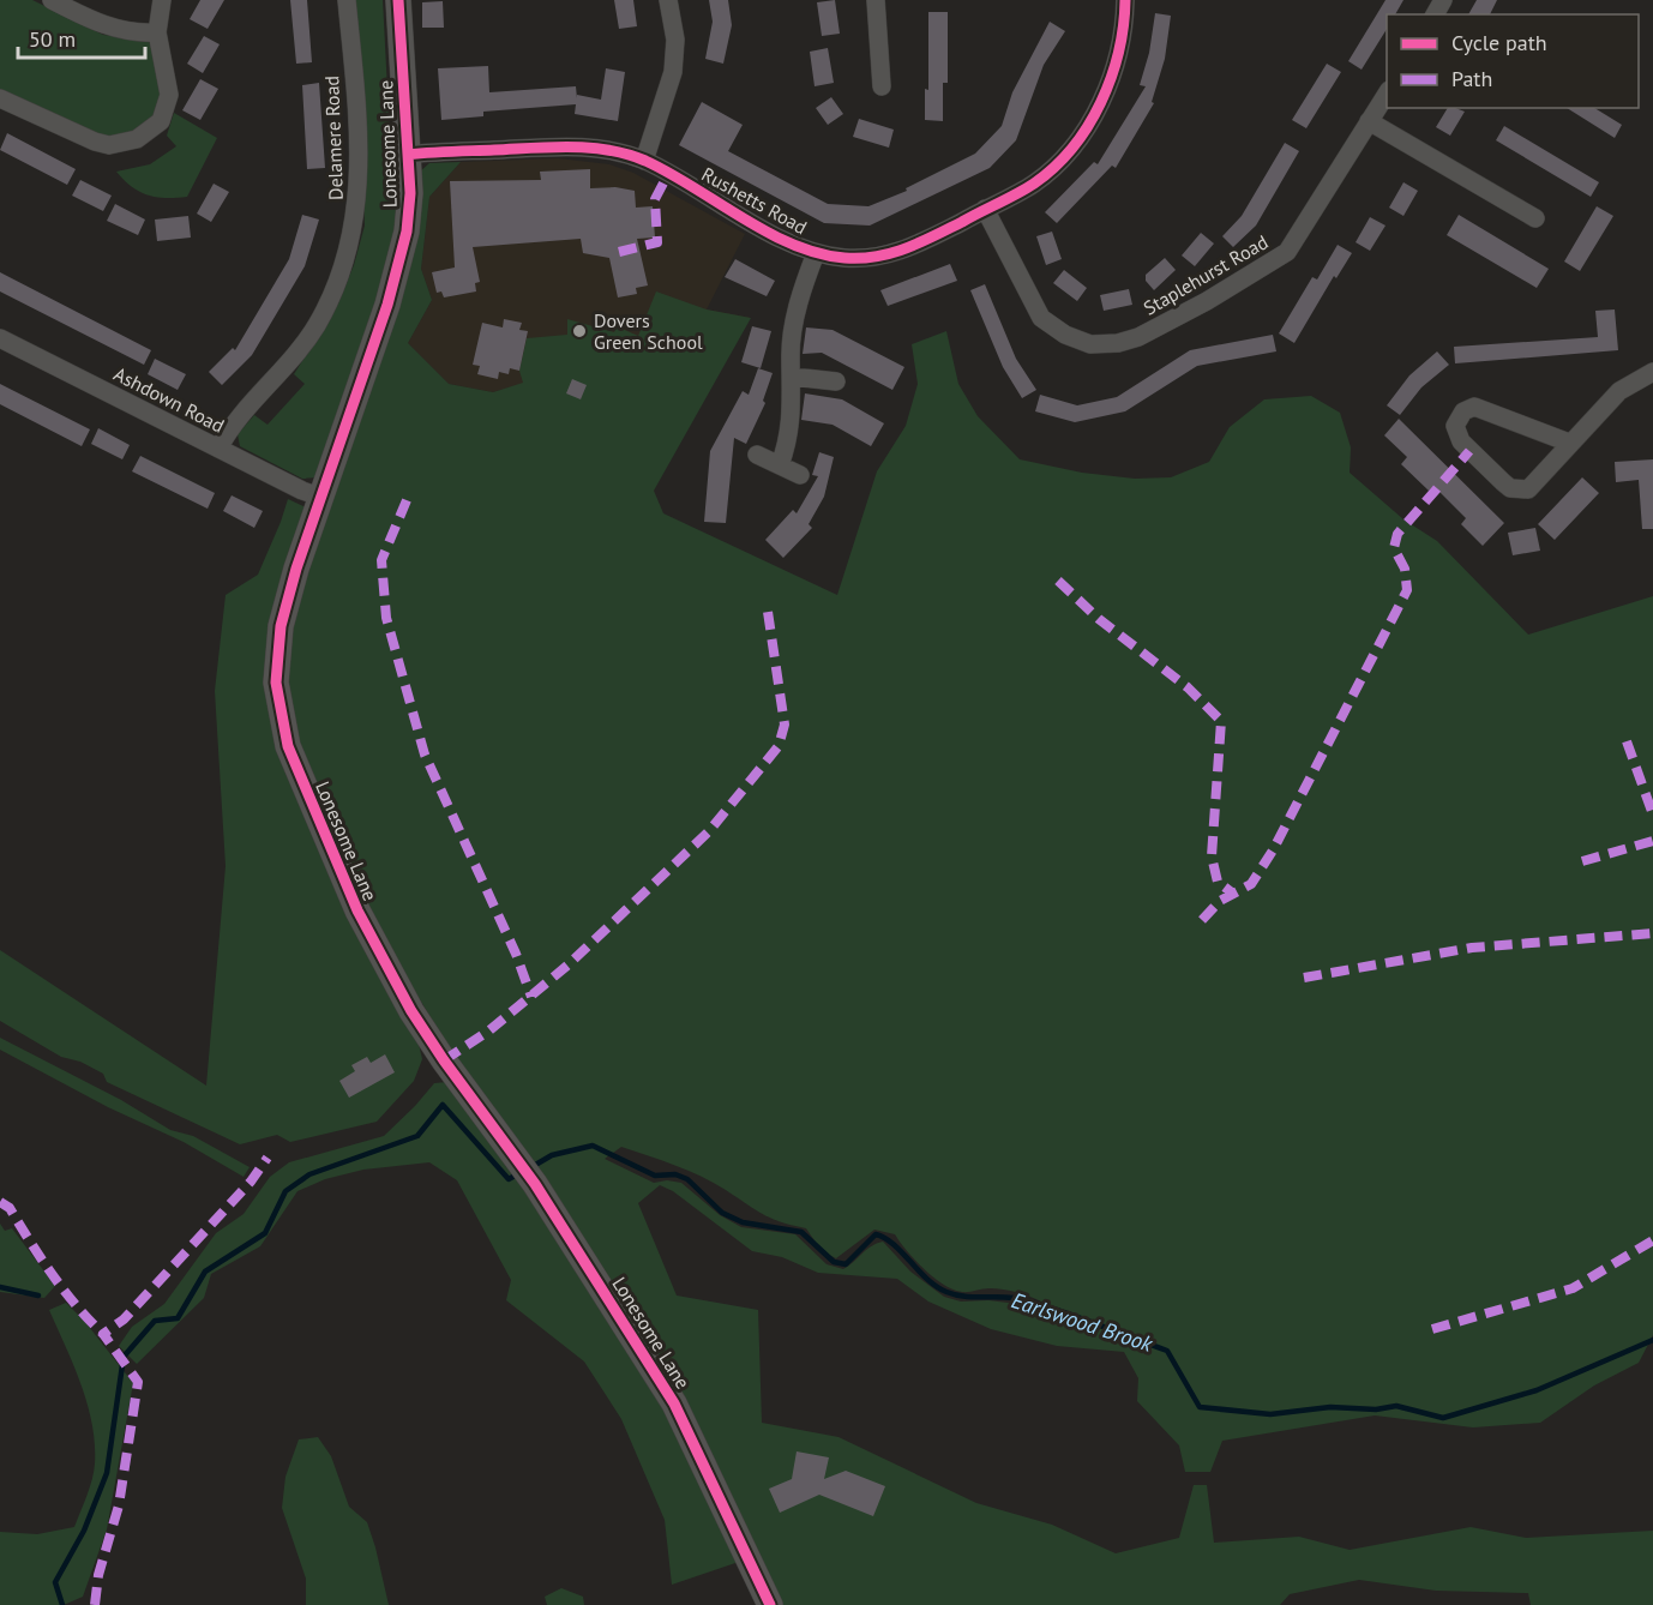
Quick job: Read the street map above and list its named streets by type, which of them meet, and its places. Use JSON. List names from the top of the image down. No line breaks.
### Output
{"streets":{"street":["Delamere Road","Lonesome Lane","Rushetts Road","Staplehurst Road","Ashdown Road"]},"crossings":[["Delamere Road","Ashdown Road"],["Lonesome Lane","Rushetts Road"],["Lonesome Lane","Ashdown Road"],["Rushetts Road","Staplehurst Road"]],"water":["Earlswood Brook"],"places":["Dovers Green School"],"legend":["Cycle path","Path"],"scale_bar":"50 m"}
